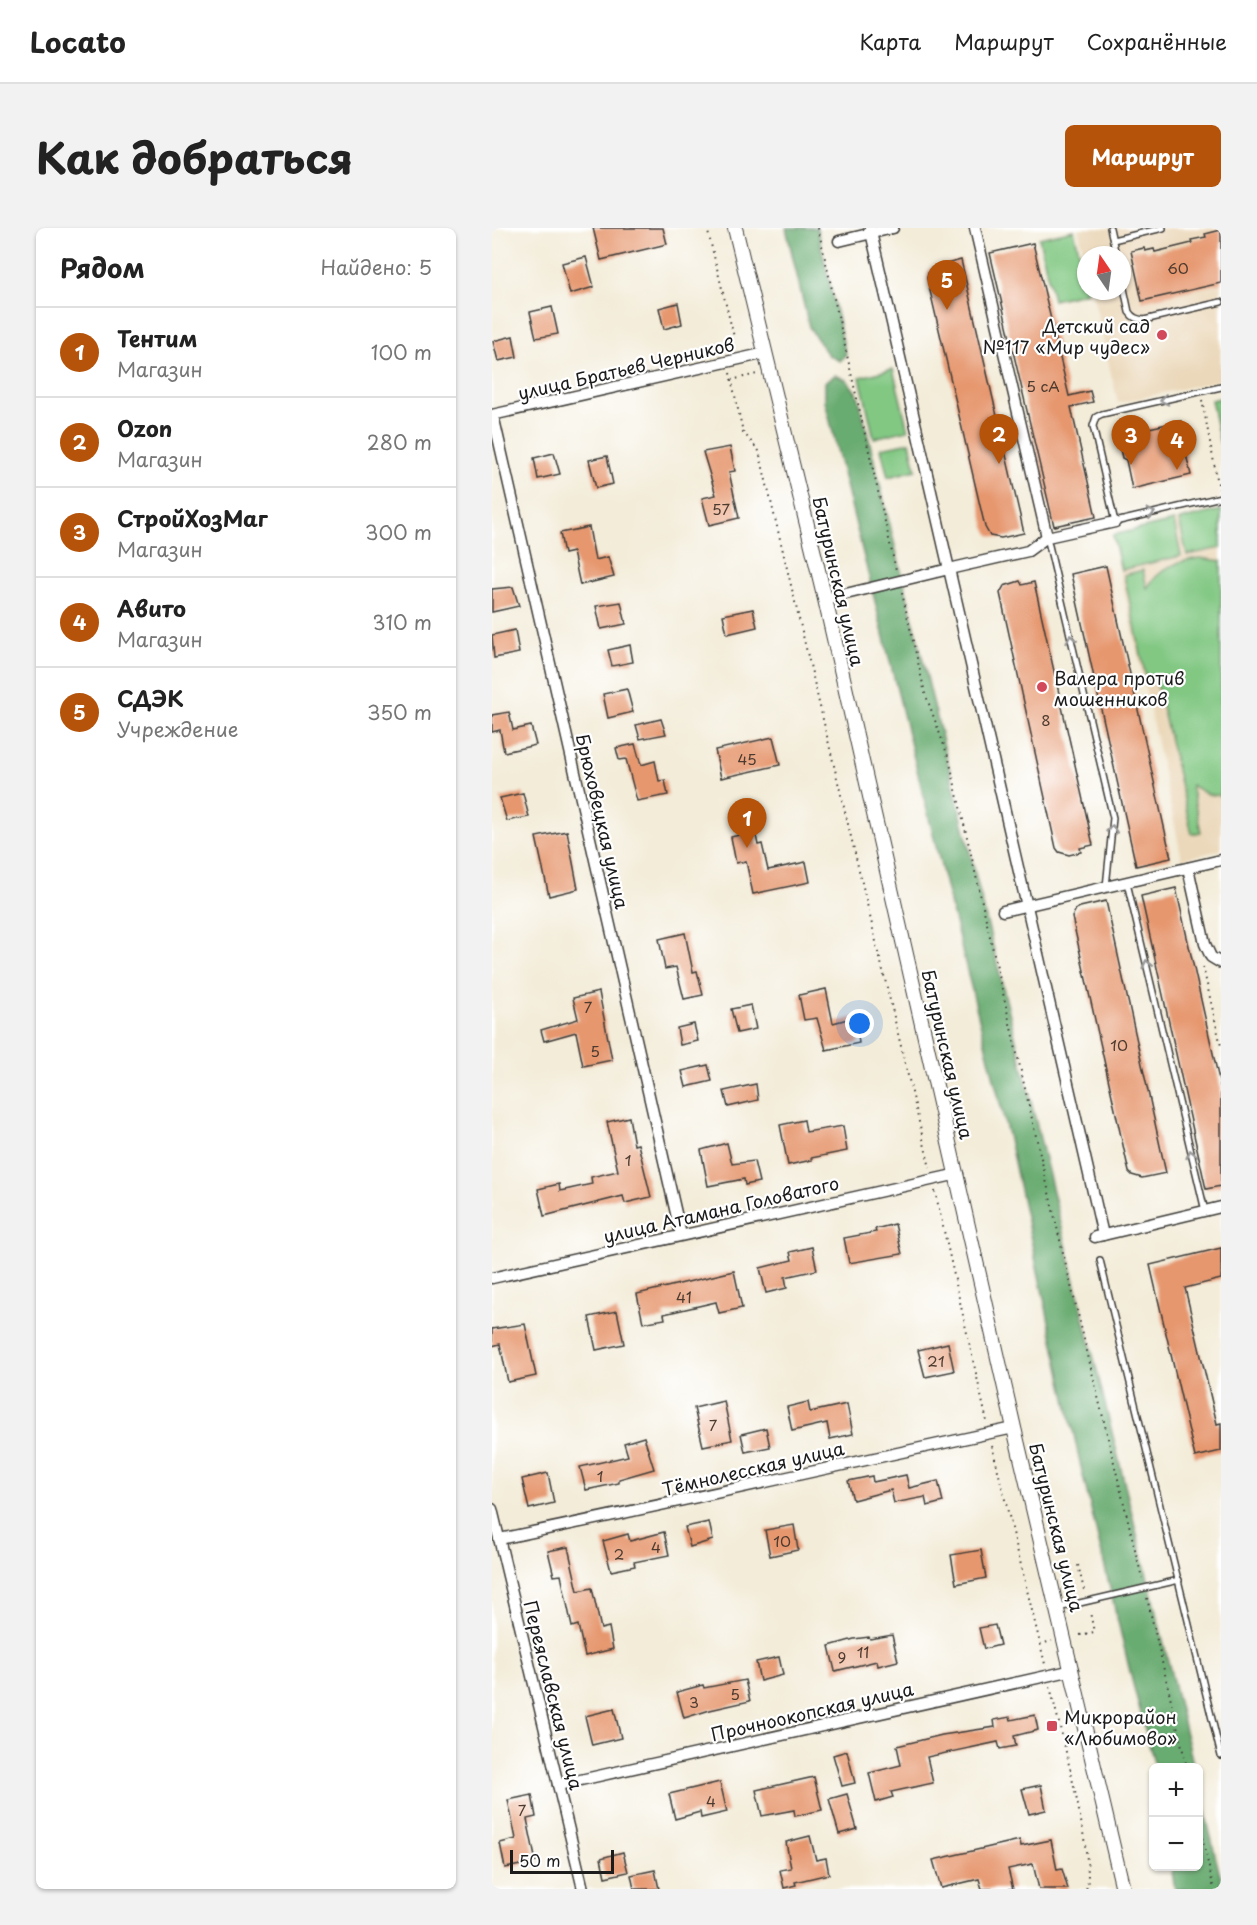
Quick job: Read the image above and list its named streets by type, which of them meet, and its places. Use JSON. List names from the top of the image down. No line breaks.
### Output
{"streets":{"street":["улица Братьев Черников","Батуринская улица","Брюховецкая улица","улица Атамана Головатого","Тёмнолесская улица","Переяславская улица","Прочноокопская улица"]},"crossings":[["улица Братьев Черников","Батуринская улица"],["улица Братьев Черников","Брюховецкая улица"],["Батуринская улица","улица Атамана Головатого"],["Батуринская улица","Тёмнолесская улица"],["Батуринская улица","Прочноокопская улица"],["Брюховецкая улица","улица Атамана Головатого"],["Тёмнолесская улица","Переяславская улица"],["Переяславская улица","Прочноокопская улица"]],"places":{"other":["Детский сад №117 «Мир чудес»","Валера против мошенников"],"transit":["Микрорайон «Любимово»"]},"house_numbers":["60","5 сА","57","8","45","7","10","5","1","41","21","7","1","10","4","2","11","9","5","3","4","7"],"scale_bar":"50 m","north":"top","page":{"header":"Locato","nav":["Карта","Маршрут","Сохранённые"],"title":"Как добраться","buttons":"Маршрут","heading":["Рядом","Найдено: 5"],"pins":["5","2","3","4","1"],"list":[{"mark":"1","name":"Тентим","note":"Магазин","value":"100 m"},{"mark":"2","name":"Ozon","note":"Магазин","value":"280 m"},{"mark":"3","name":"СтройХозМаг","note":"Магазин","value":"300 m"},{"mark":"4","name":"Авито","note":"Магазин","value":"310 m"},{"mark":"5","name":"СДЭК","note":"Учреждение","value":"350 m"}],"map_buttons":["+","−"],"scale":"50 m"}}
